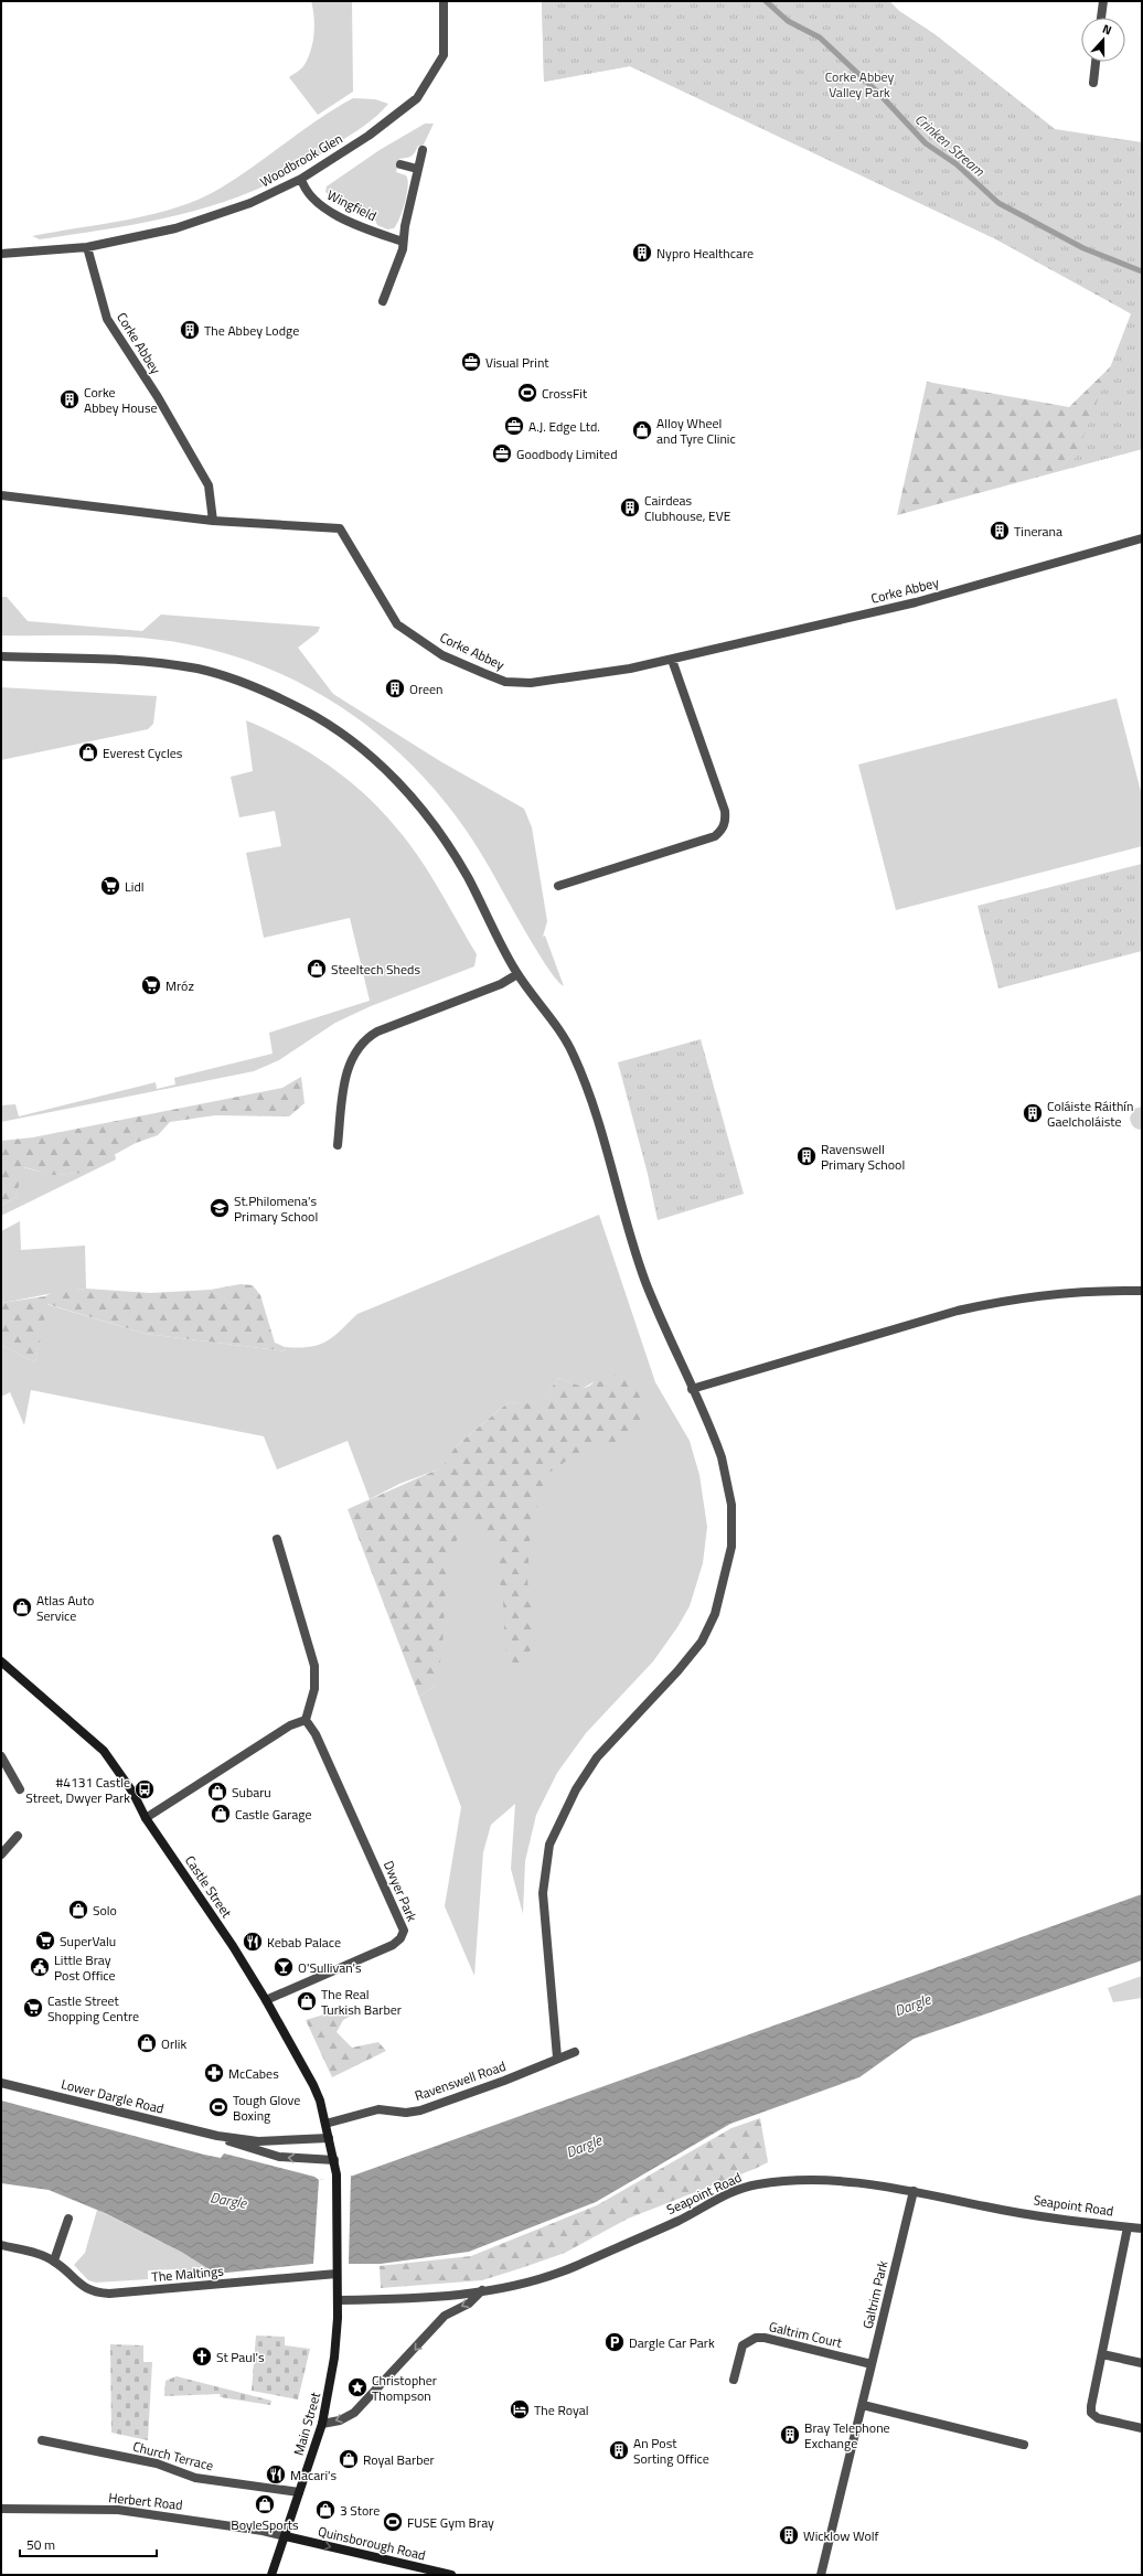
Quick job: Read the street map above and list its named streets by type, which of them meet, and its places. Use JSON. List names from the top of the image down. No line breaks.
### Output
{"streets":{"main road":["Castle Street","Main Street","Quinsborough Road"],"street":["Woodbrook Glen","Wingfield","Corke Abbey","Dwyer Park","Ravenswell Road","Lower Dargle Road","Seapoint Road","The Maltings","Galtrim Park","Galtrim Court","Church Terrace","Herbert Road"]},"crossings":[["Woodbrook Glen","Wingfield"],["Woodbrook Glen","Corke Abbey"],["Castle Street","Dwyer Park"],["Castle Street","Ravenswell Road"],["Castle Street","Lower Dargle Road"],["Castle Street","The Maltings"],["Castle Street","Main Street"],["Seapoint Road","Galtrim Park"],["Seapoint Road","Main Street"],["The Maltings","Main Street"],["Galtrim Park","Galtrim Court"],["Main Street","Church Terrace"],["Main Street","Herbert Road"],["Main Street","Quinsborough Road"],["Herbert Road","Quinsborough Road"]],"one_way":["Quinsborough Road"],"water":["Crinken Stream","Dargle"],"parks":["Corke Abbey Valley Park"],"places":{"building":["Nypro Healthcare","The Abbey Lodge","Corke Abbey House","Cairdeas Clubhouse, EVE","Tinerana","Oreen","Coláiste Ráithín Gaelcholáiste","Ravenswell Primary School","Bray Telephone Exchange","An Post Sorting Office","Wicklow Wolf"],"office":["Visual Print","A.J. Edge Ltd.","Goodbody Limited"],"sports":["CrossFit","Tough Glove Boxing","FUSE Gym Bray"],"shop":["Alloy Wheel and Tyre Clinic","Everest Cycles","Steeltech Sheds","Atlas Auto Service","Subaru","Castle Garage","Solo","The Real Turkish Barber","Orlik","Royal Barber","BoyleSports","3 Store"],"supermarket":["Lidl","Mróz","SuperValu","Castle Street Shopping Centre"],"school or university":["St.Philomena's Primary School"],"bus stop":["#4131 Castle Street, Dwyer Park"],"restaurant":["Kebab Palace","Macari's"],"public building":["Little Bray Post Office"],"bar":["O'Sullivan's"],"pharmacy":["McCabes"],"parking":["Dargle Car Park"],"church":["St Paul's"],"place":["Christopher Thompson"],"hotel":["The Royal"]},"scale_bar":"50 m","north":"top"}
